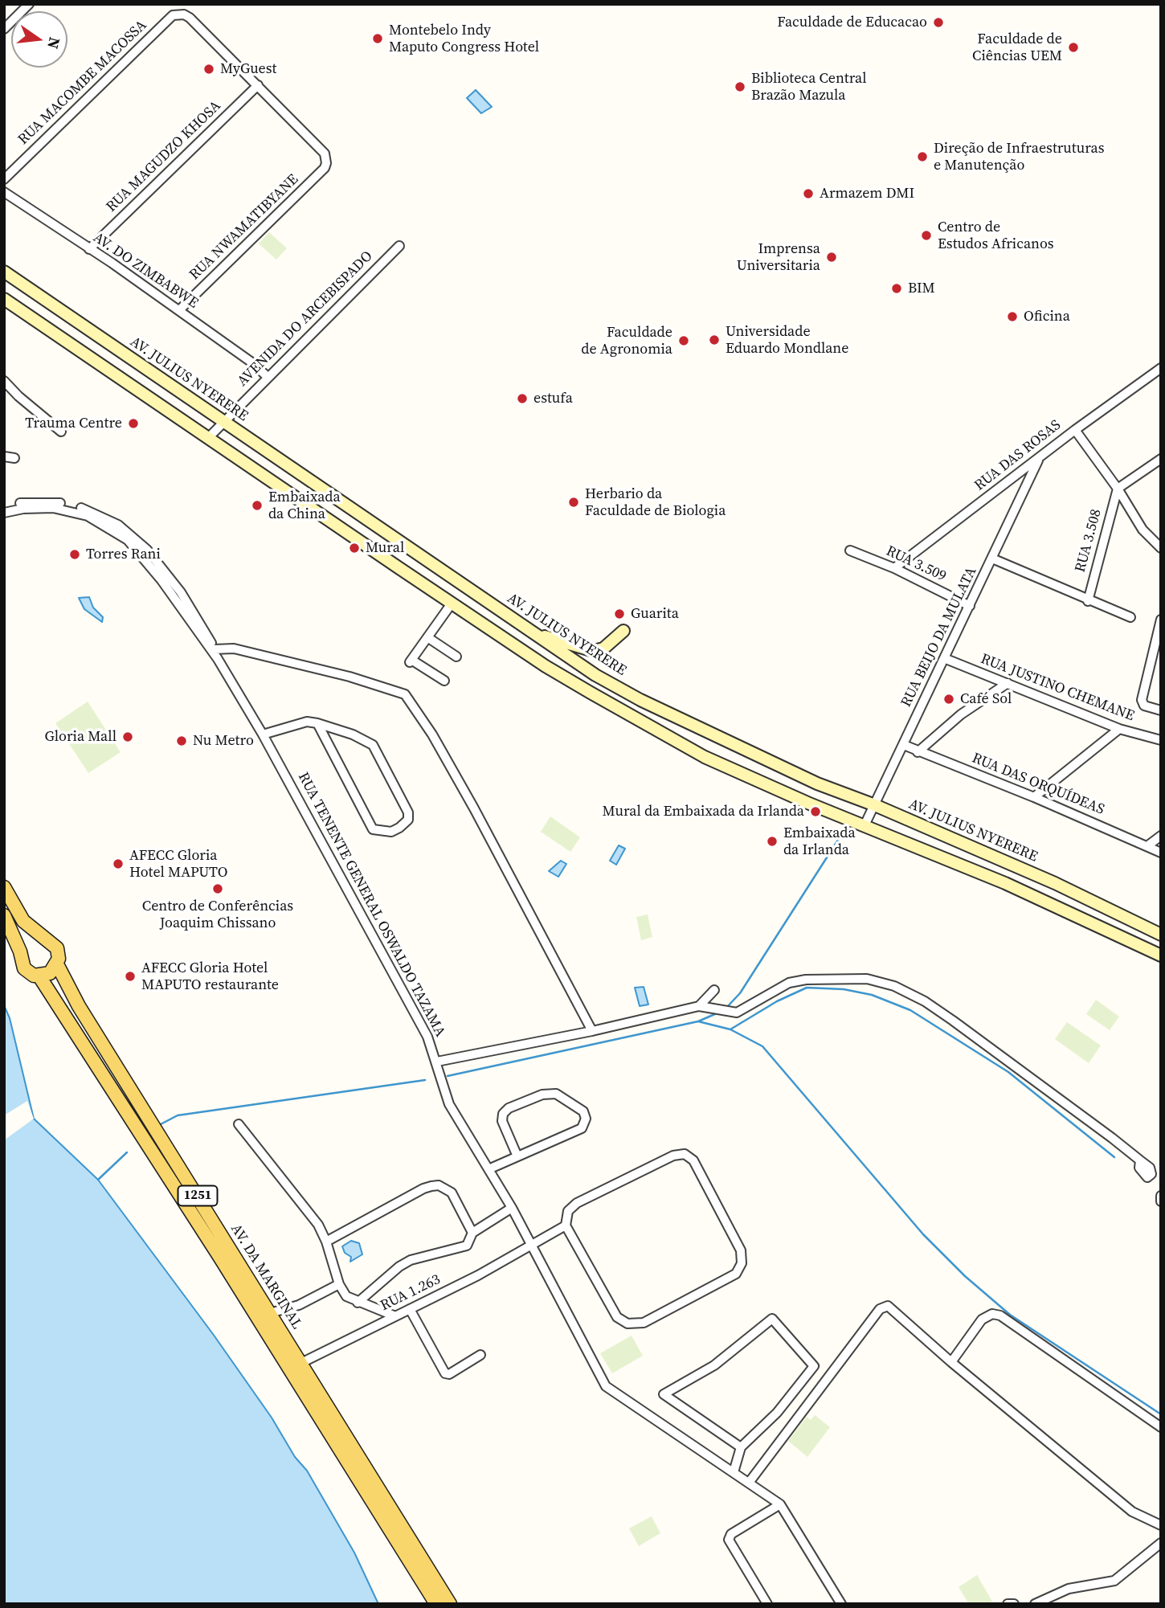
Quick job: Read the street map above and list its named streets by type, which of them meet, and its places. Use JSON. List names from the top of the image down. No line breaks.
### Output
{"streets":{"main road":["AV. JULIUS NYERERE","1251","AV. DA MARGINAL"],"street":["RUA MACOMBE MACOSSA","RUA MAGUDZO KHOSA","RUA NWAMATIBYANE","AV. DO ZIMBABWE","AVENIDA DO ARCEBISPADO","RUA DAS ROSAS","RUA 3.508","RUA 3.509","RUA BEIJO DA MULATA","RUA JUSTINO CHEMANE","RUA DAS ORQUÍDEAS","RUA TENENTE GENERAL OSWALDO TAZAMA","RUA 1.263"]},"crossings":[["RUA MACOMBE MACOSSA","RUA MAGUDZO KHOSA"],["RUA MACOMBE MACOSSA","RUA NWAMATIBYANE"],["RUA MAGUDZO KHOSA","RUA NWAMATIBYANE"],["RUA MAGUDZO KHOSA","AV. DO ZIMBABWE"],["RUA NWAMATIBYANE","AV. DO ZIMBABWE"],["AV. DO ZIMBABWE","AVENIDA DO ARCEBISPADO"],["AVENIDA DO ARCEBISPADO","AV. JULIUS NYERERE"],["AV. JULIUS NYERERE","RUA BEIJO DA MULATA"],["RUA DAS ROSAS","RUA 3.509"],["RUA DAS ROSAS","RUA BEIJO DA MULATA"],["RUA 3.509","RUA BEIJO DA MULATA"],["RUA BEIJO DA MULATA","RUA JUSTINO CHEMANE"],["RUA BEIJO DA MULATA","RUA DAS ORQUÍDEAS"],["RUA TENENTE GENERAL OSWALDO TAZAMA","RUA 1.263"],["AV. DA MARGINAL","RUA 1.263"]],"places":["Faculdade de Educacao","Montebelo Indy Maputo Congress Hotel","Faculdade de Ciências UEM","MyGuest","Biblioteca Central Brazão Mazula","Direção de Infraestruturas e Manutenção","Armazem DMI","Centro de Estudos Africanos","Imprensa Universitaria","BIM","Oficina","Universidade Eduardo Mondlane","Faculdade de Agronomia","estufa","Trauma Centre","Herbario da Faculdade de Biologia","Embaixada da China","Mural","Torres Rani","Guarita","Café Sol","Gloria Mall","Nu Metro","Mural da Embaixada da Irlanda","Embaixada da Irlanda","AFECC Gloria Hotel MAPUTO","Centro de Conferências Joaquim Chissano","AFECC Gloria Hotel MAPUTO restaurante"],"north":"right"}
